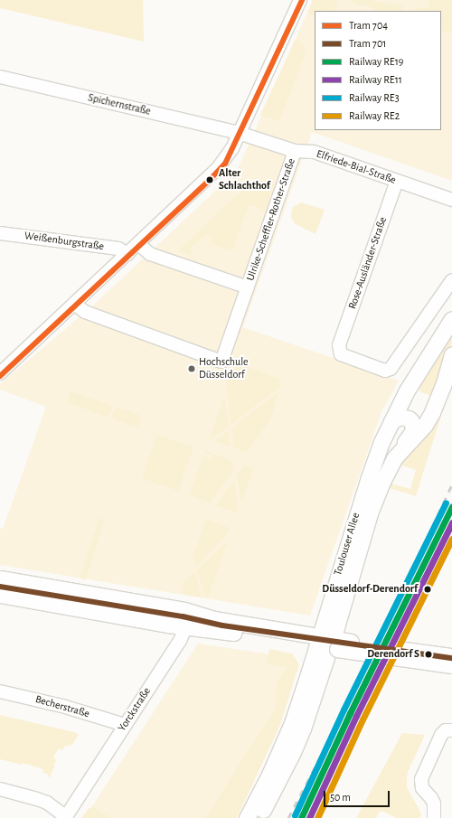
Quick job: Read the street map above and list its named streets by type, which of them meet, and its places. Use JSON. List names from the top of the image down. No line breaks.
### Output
{"streets":{"main road":["Toulouser Allee"],"street":["Spichernstraße","Elfriede-Bial-Straße","Ulrike-Scheffler-Rother-Straße","Weißenburgstraße","Rose-Ausländer-Straße","Becherstraße","Yorckstraße"]},"crossings":[["Spichernstraße","Elfriede-Bial-Straße"],["Elfriede-Bial-Straße","Ulrike-Scheffler-Rother-Straße"],["Elfriede-Bial-Straße","Rose-Ausländer-Straße"],["Becherstraße","Yorckstraße"]],"places":["Alter Schlachthof","Hochschule Düsseldorf","Düsseldorf-Derendorf","Derendorf S"],"lines":["tram line 704","rail line RE3","rail line RE19","rail line RE11","rail line RE2","tram line 701"],"legend":["Tram 704","Tram 701","Railway RE19","Railway RE11","Railway RE3","Railway RE2"],"scale_bar":"50 m"}
